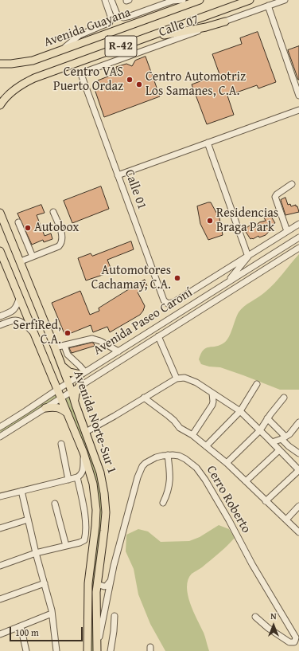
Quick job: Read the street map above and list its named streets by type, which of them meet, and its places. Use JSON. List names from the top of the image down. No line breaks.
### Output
{"streets":{"main road":["Avenida Guayana","R-42","Avenida Norte-Sur 1"],"street":["Calle 07","Calle 01","Avenida Paseo Caroní","Cerro Roberto"]},"crossings":[["Calle 07","Calle 01"],["Avenida Paseo Caroní","Avenida Norte-Sur 1"],["Avenida Norte-Sur 1","Cerro Roberto"]],"places":["Centro VAS Puerto Ordaz","Centro Automotriz Los Samanes, C.A.","Residencias Braga Park","Autobox","Automotores Cachamay, C.A.","SerfiRed, C.A."],"scale_bar":"100 m","north":"top"}
